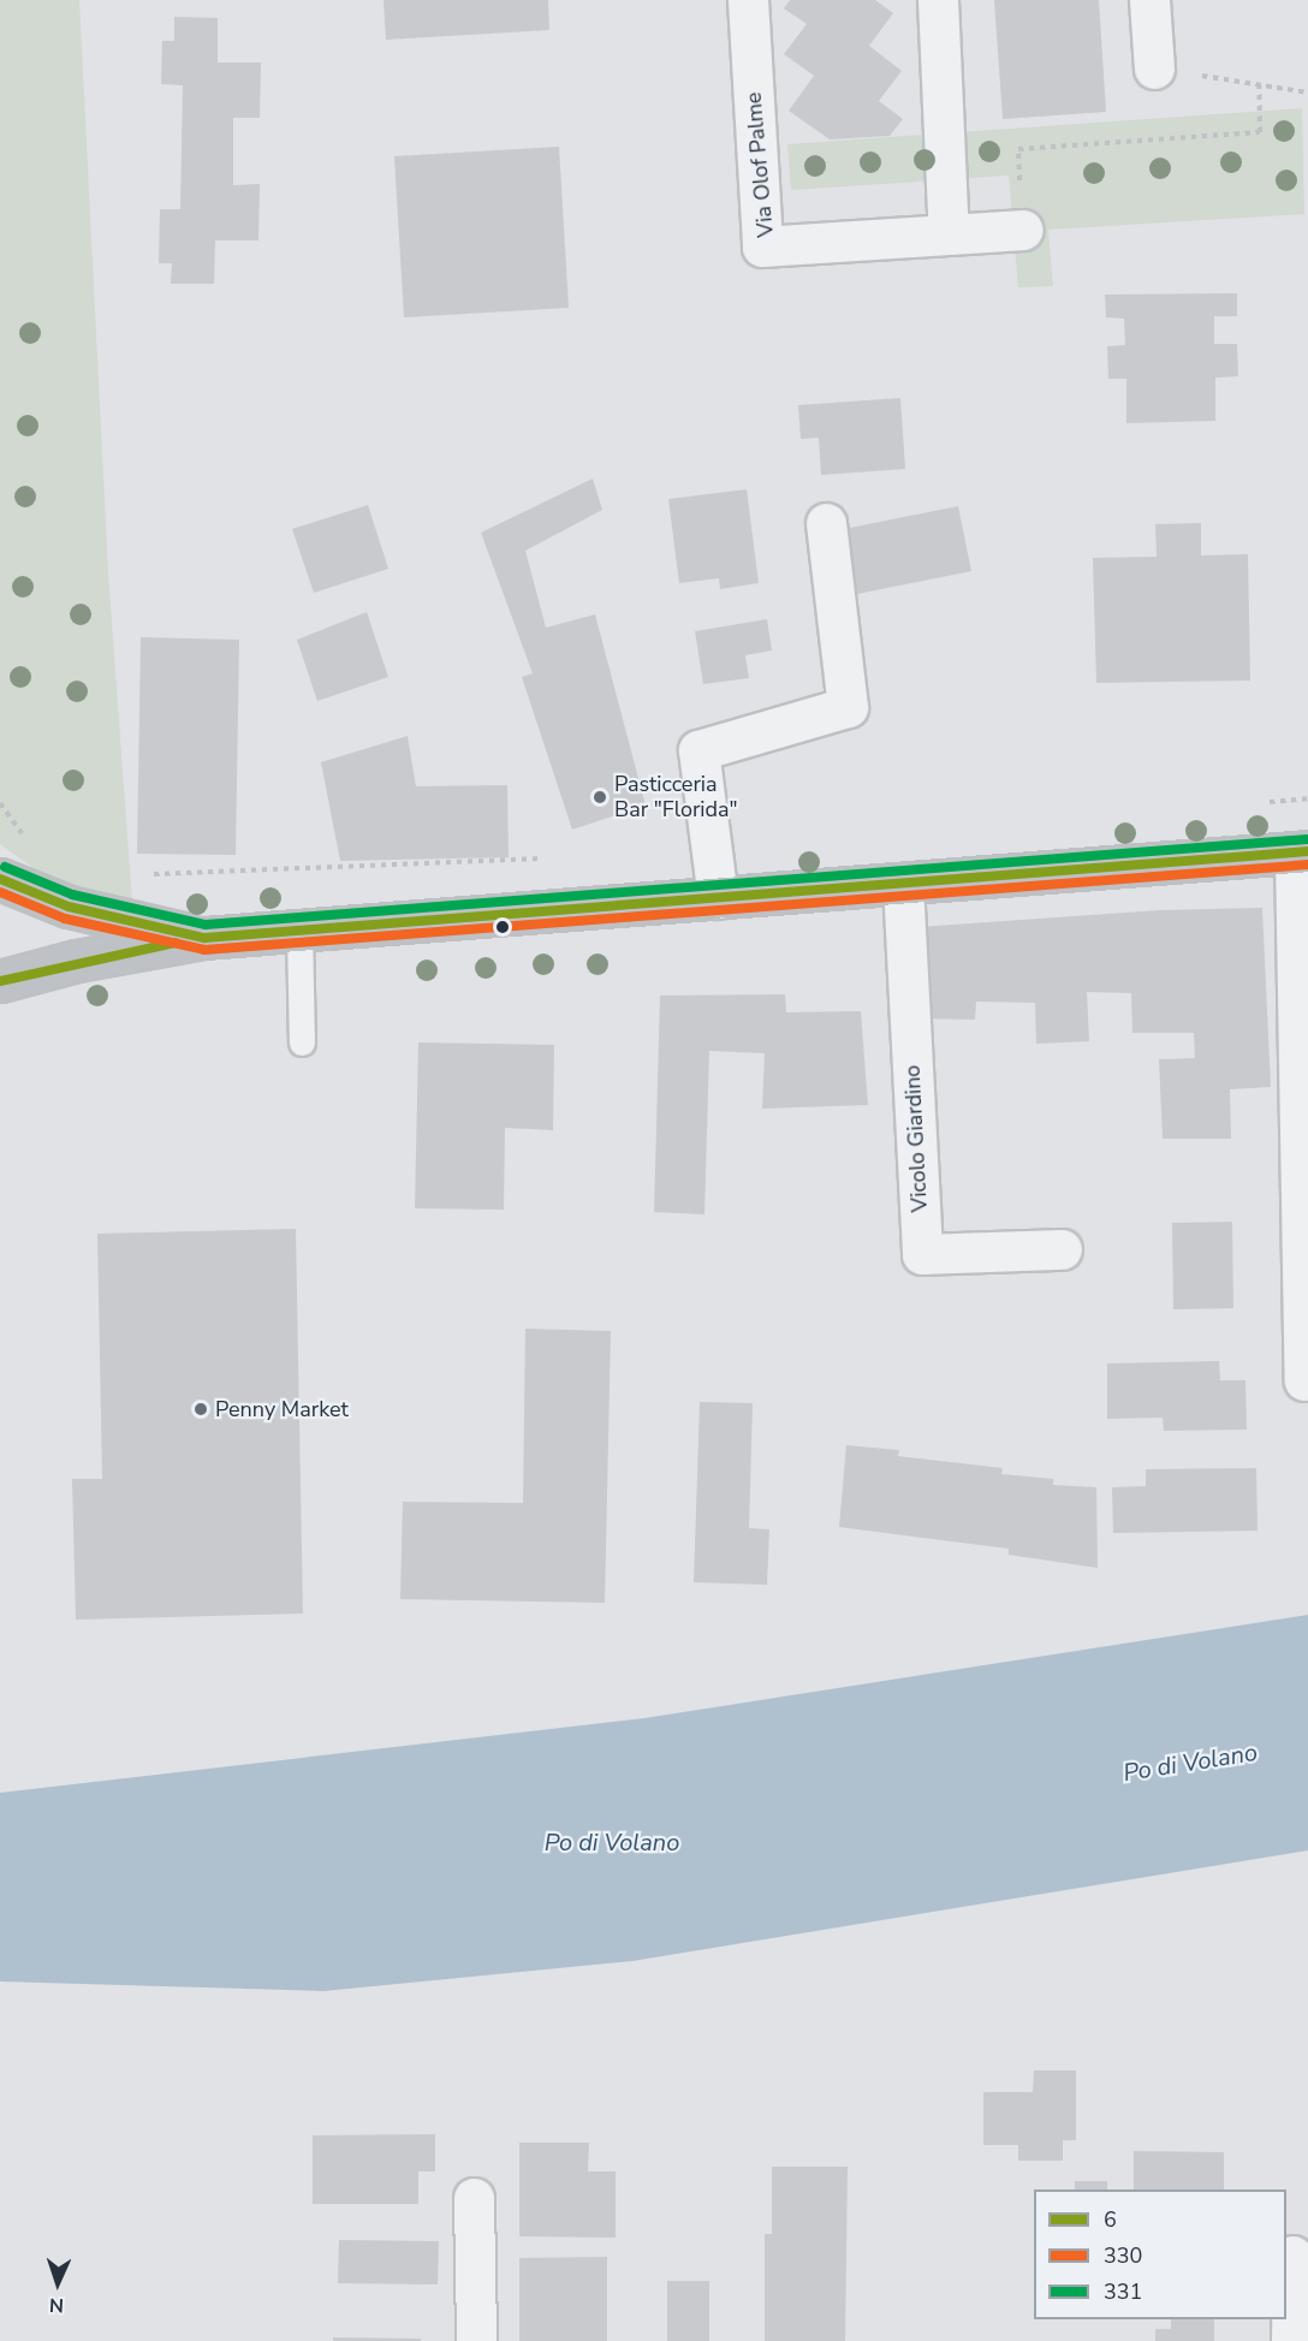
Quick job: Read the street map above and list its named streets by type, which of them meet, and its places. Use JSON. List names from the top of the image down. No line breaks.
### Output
{"streets":{"street":["Via Olof Palme","Vicolo Giardino"]},"water":["Po di Volano"],"places":["Pasticceria Bar \"Florida\"","Penny Market"],"lines":["transit line 331","transit line 6","transit line 330"],"legend":["6","330","331"],"north":"bottom"}
